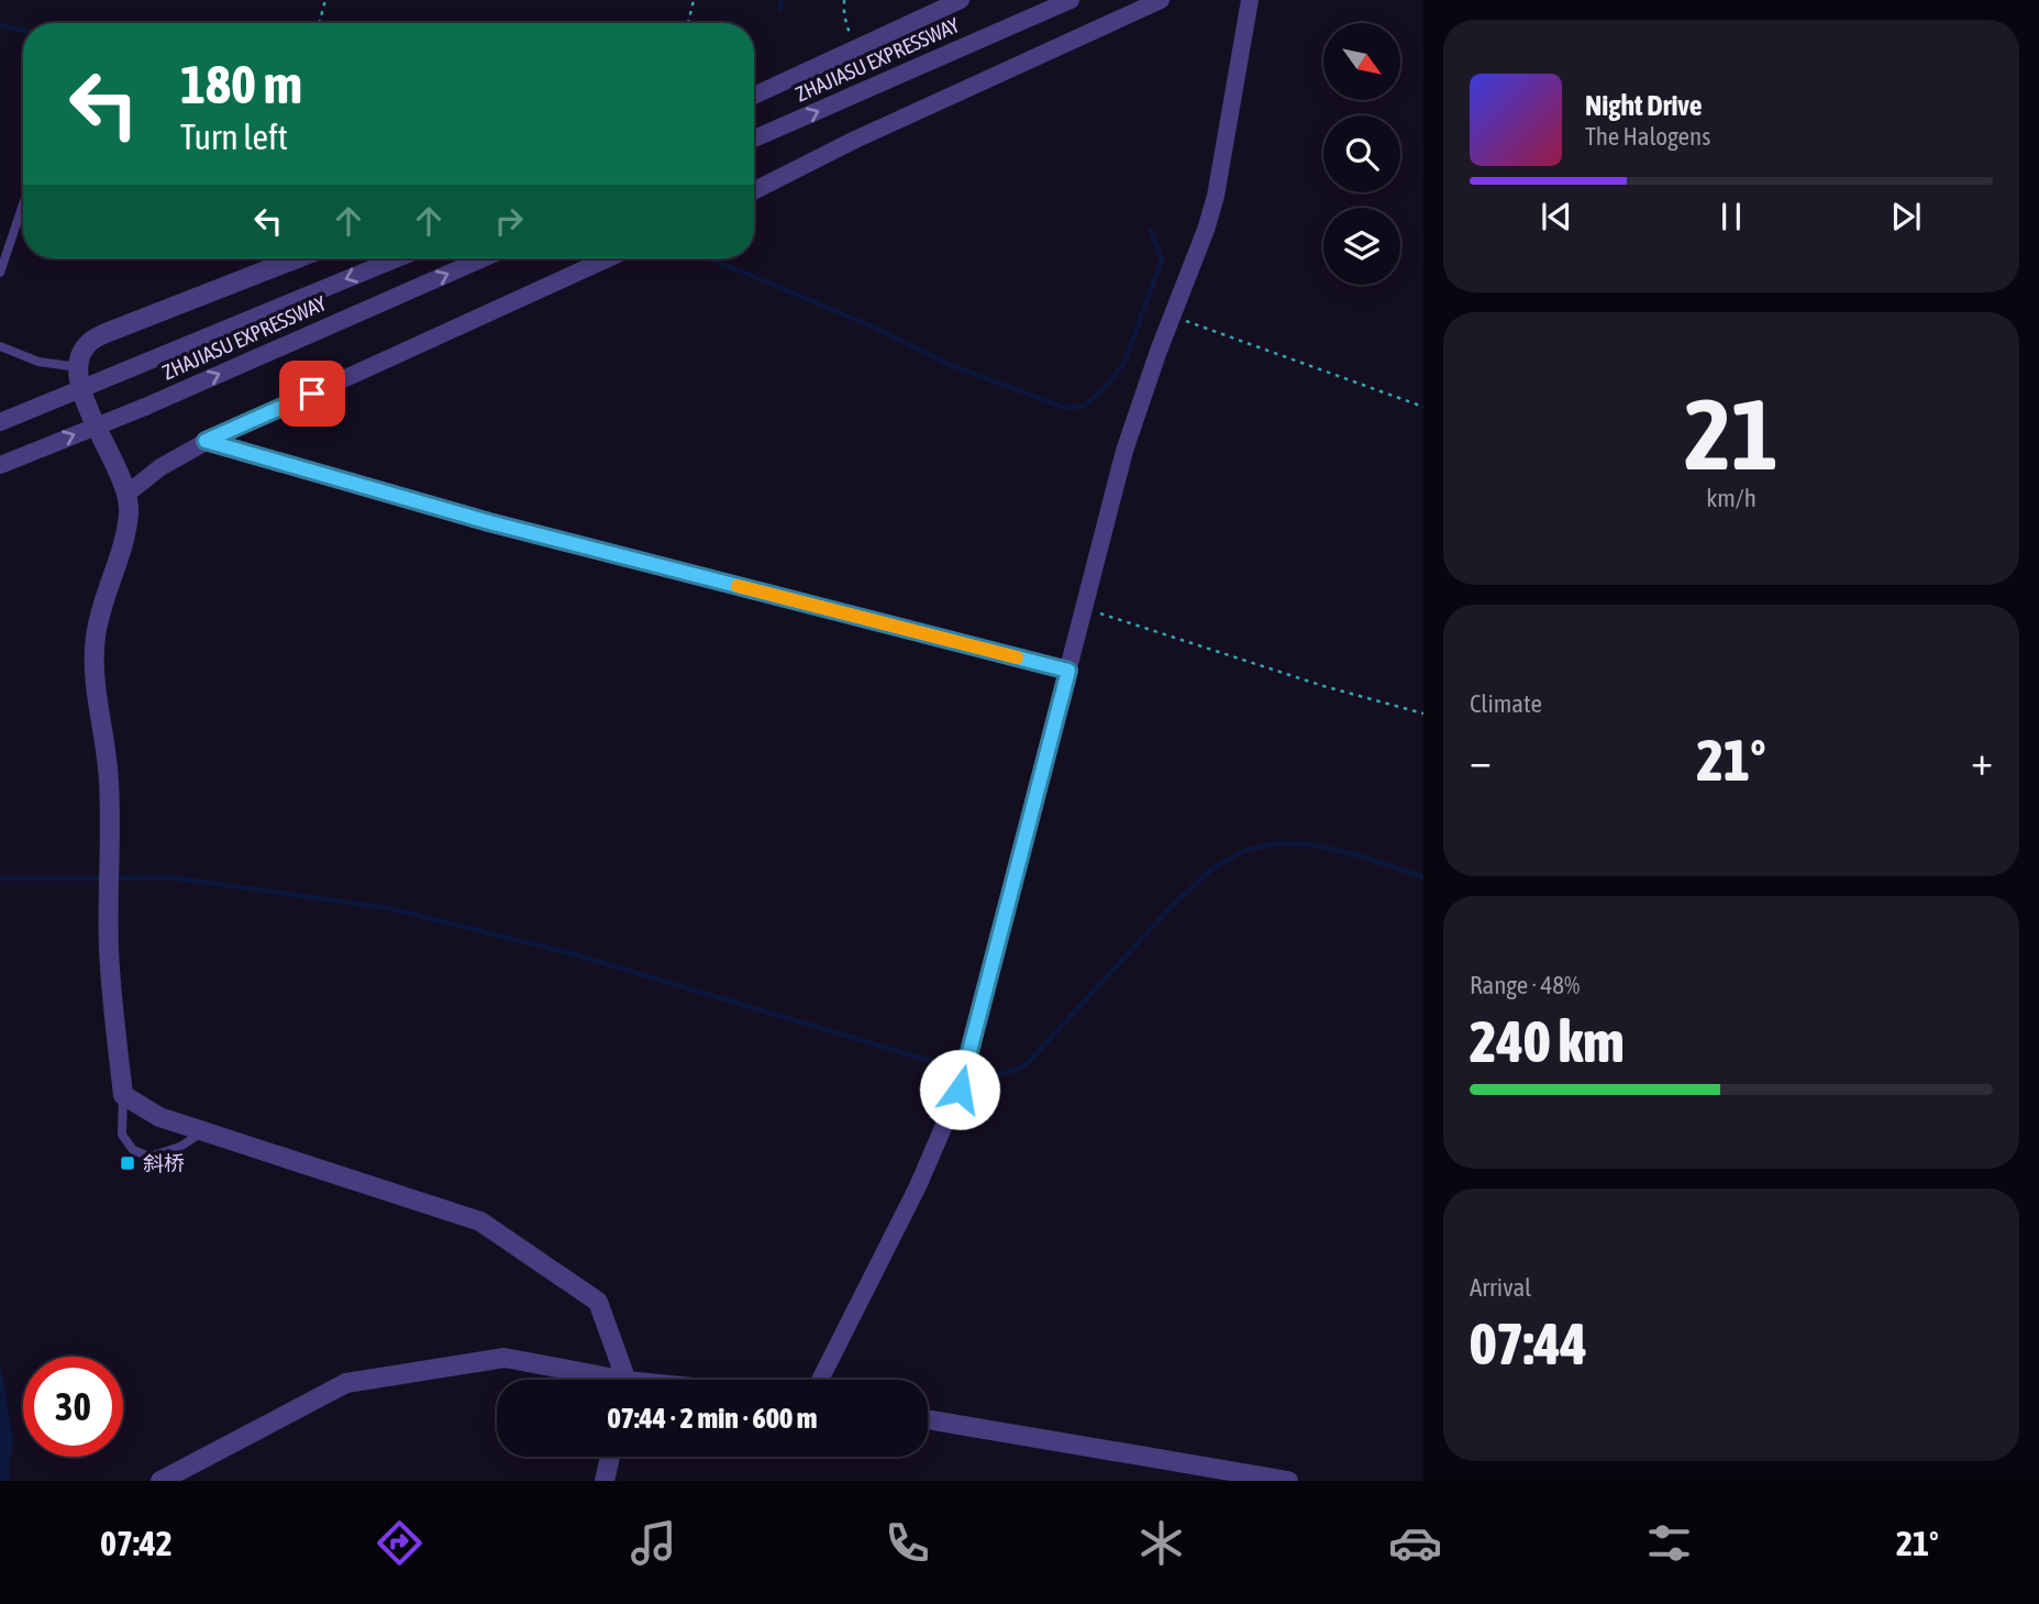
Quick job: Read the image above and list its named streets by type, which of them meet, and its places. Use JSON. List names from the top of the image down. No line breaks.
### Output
{"streets":{"street":["ZHAJIASU EXPRESSWAY"]},"places":{"transit":["斜桥"]},"north":"bottom right","page":{"turn":["180 m","Turn left"],"song":["Night Drive","The Halogens"],"tile":[["21","km/h"],"Climate",["Range · 48%","240 km"],["Arrival","07:44"]],"heat":["−","21°","+"],"limit":"30","trip":"07:44 · 2 min · 600 m","tabs":["07:42","21°"]}}
